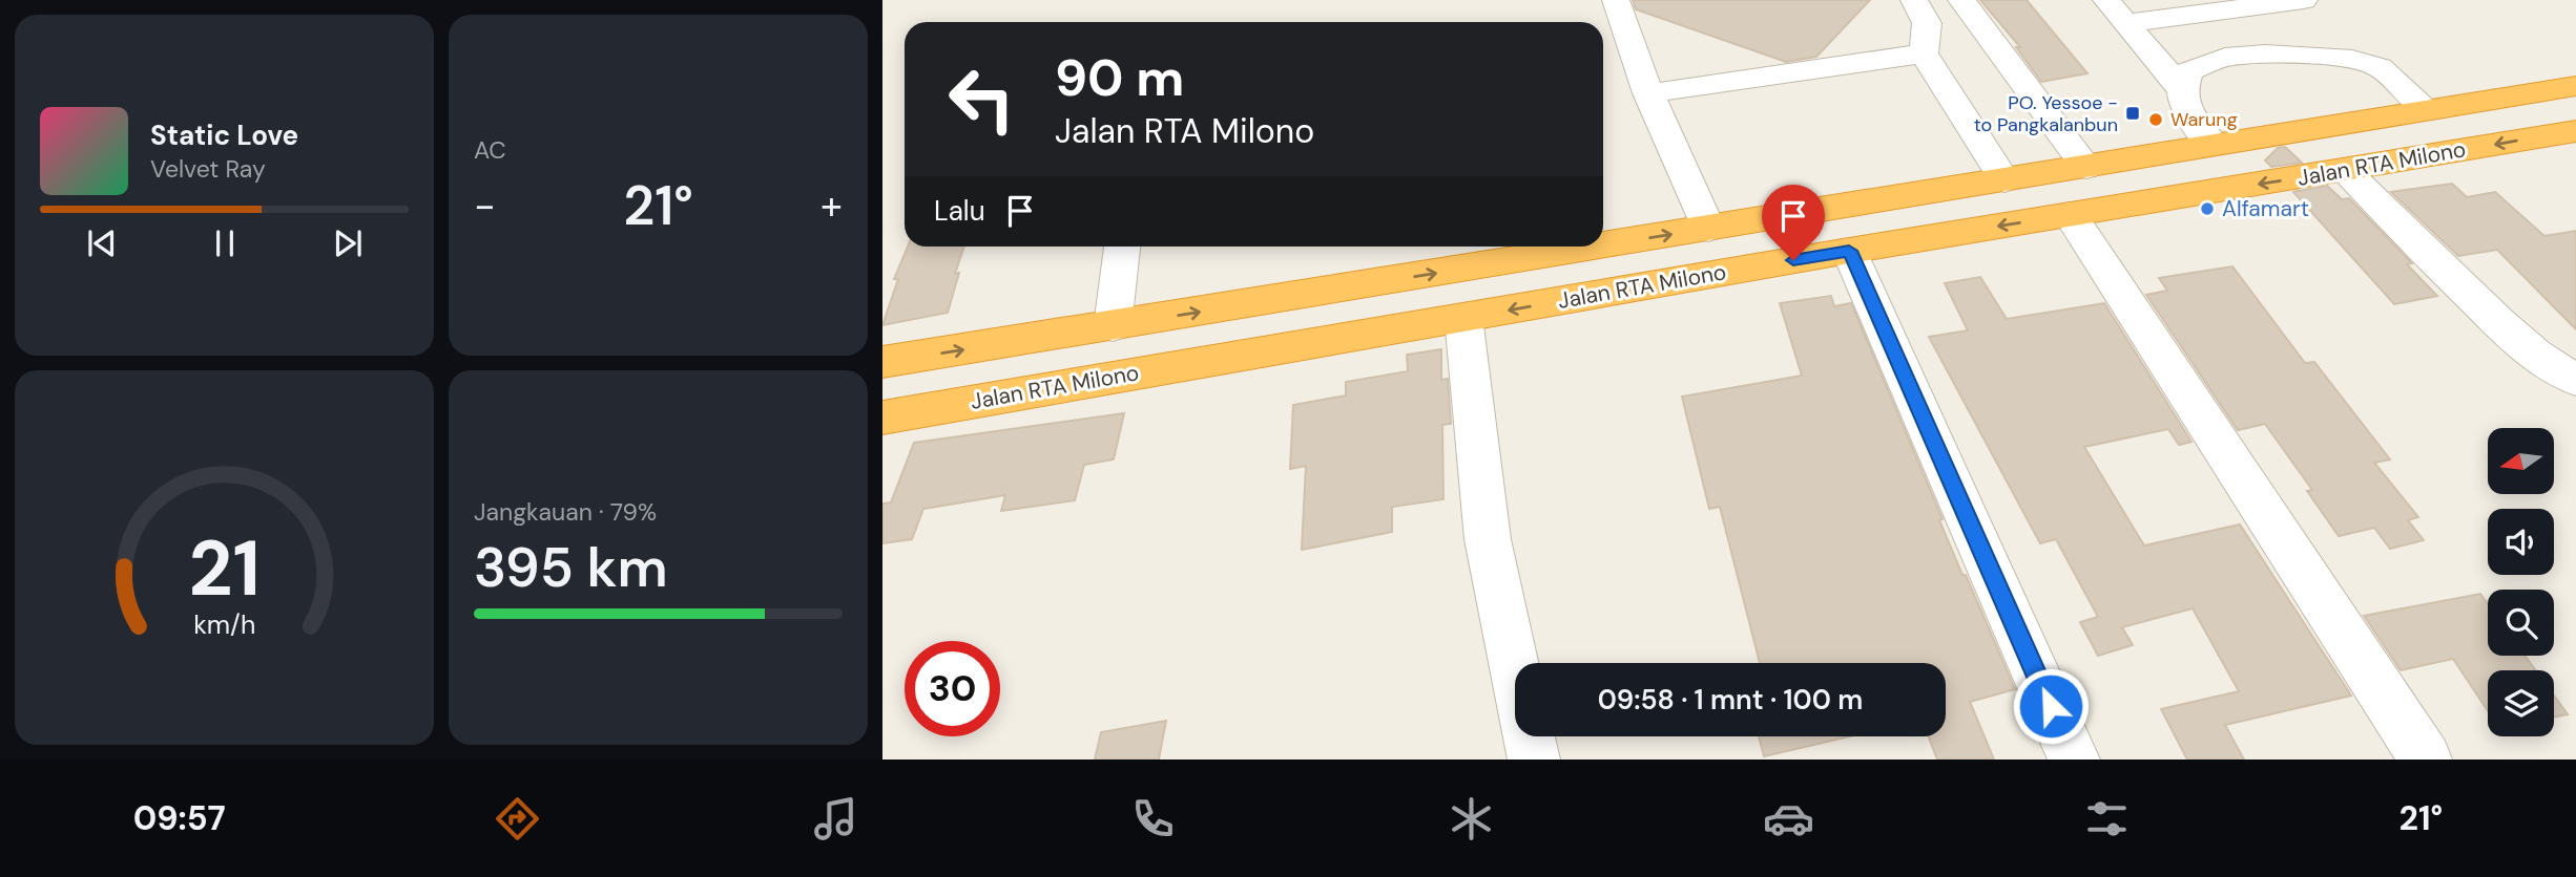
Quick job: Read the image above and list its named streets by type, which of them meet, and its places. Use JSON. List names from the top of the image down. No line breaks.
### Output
{"streets":{"highway":["Jalan RTA Milono"]},"places":{"transit":["PO. Yessoe - to Pangkalanbun"],"other":["Warung","Alfamart"]},"north":"left","page":{"tile":["AC",["Jangkauan · 79%","395 km"]],"turn":["90 m","Jalan RTA Milono"],"song":["Static Love","Velvet Ray"],"heat":["−","21°","+"],"then":"Lalu","limit":"30","trip":"09:58 · 1 mnt · 100 m","tabs":["09:57","21°"],"gauge":["21","km/h"]}}
